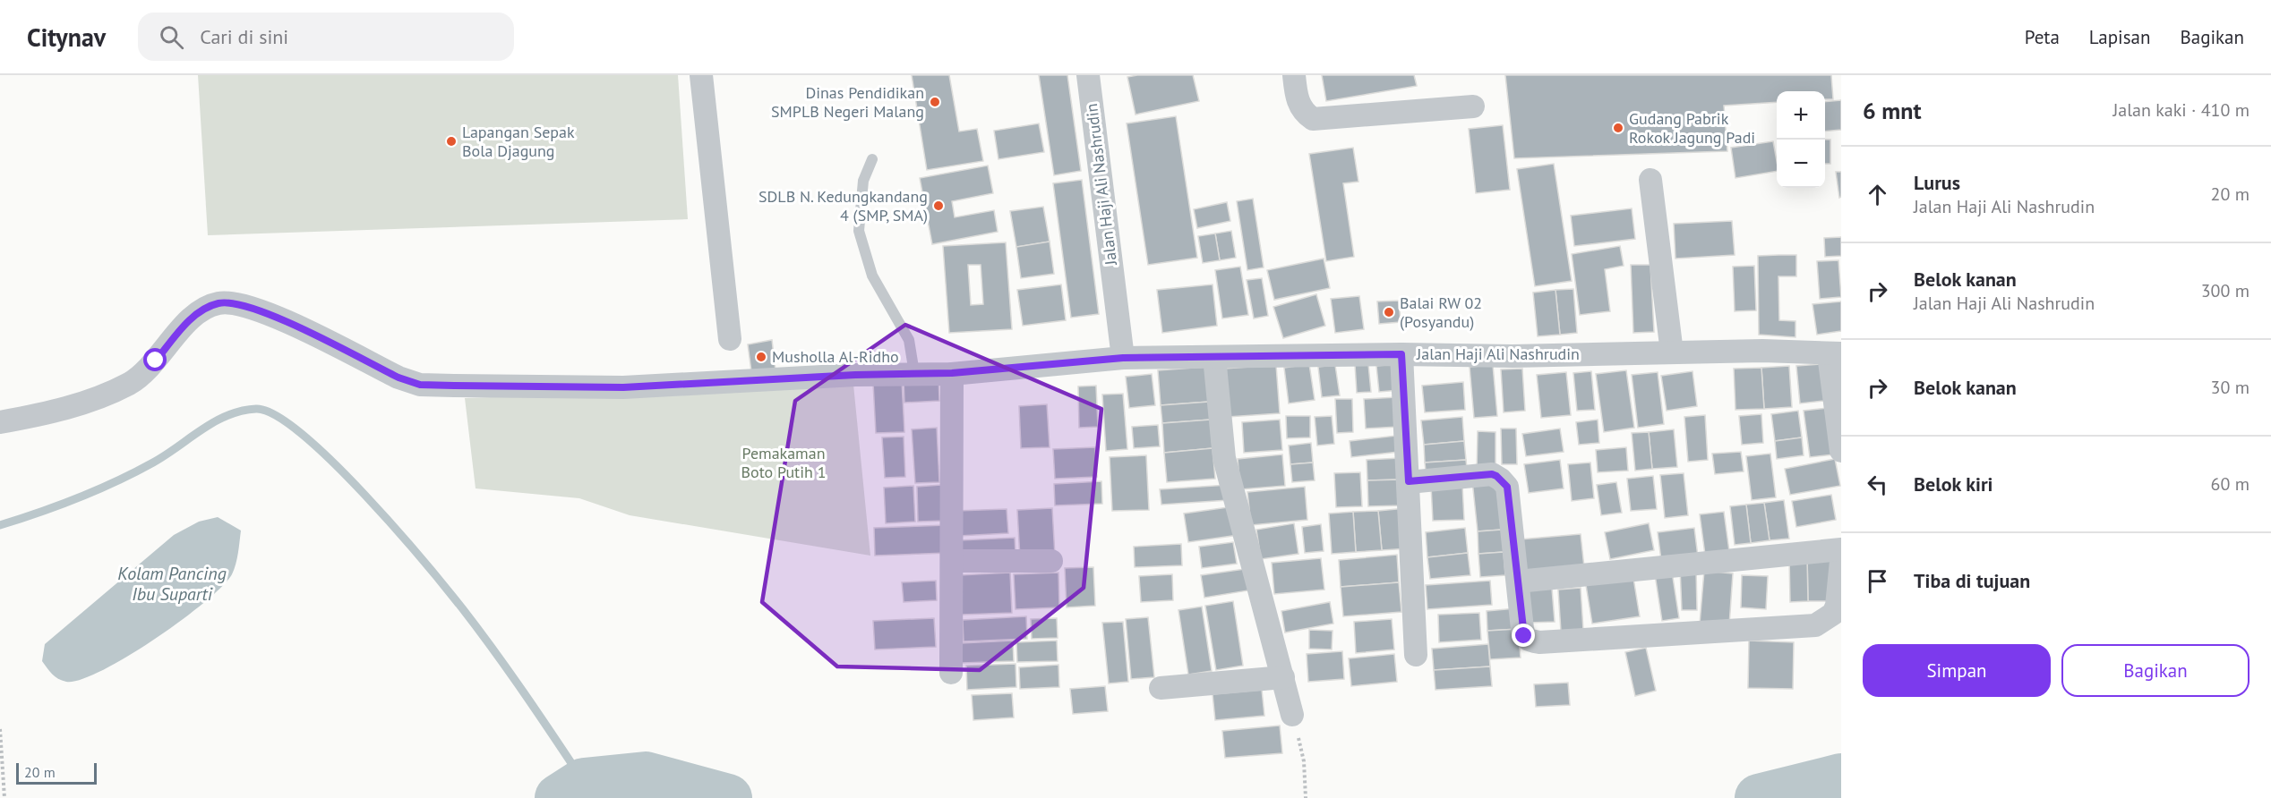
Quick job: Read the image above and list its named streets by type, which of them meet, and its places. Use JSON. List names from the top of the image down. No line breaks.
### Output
{"streets":{"street":["Jalan Haji Ali Nashrudin"]},"water":["Kolam Pancing Ibu Suparti"],"parks":["Pemakaman Boto Putih 1"],"places":["Dinas Pendidikan SMPLB Negeri Malang","Gudang Pabrik Rokok Jagung Padi","Lapangan Sepak Bola Djagung","SDLB N. Kedungkandang 4 (SMP, SMA)","Balai RW 02 (Posyandu)","Musholla Al-Ridho"],"scale_bar":"20 m","page":{"header":"Citynav","search":"Cari di sini","nav":["Peta","Lapisan","Bagikan"],"heading":["6 mnt","Jalan kaki · 410 m"],"map_buttons":["+","−"],"list":[["Lurus","Jalan Haji Ali Nashrudin","20 m"],["Belok kanan","Jalan Haji Ali Nashrudin","300 m"],["Belok kanan","30 m"],["Belok kiri","60 m"],"Tiba di tujuan"],"buttons":["Simpan","Bagikan"],"scale":"20 m"}}
